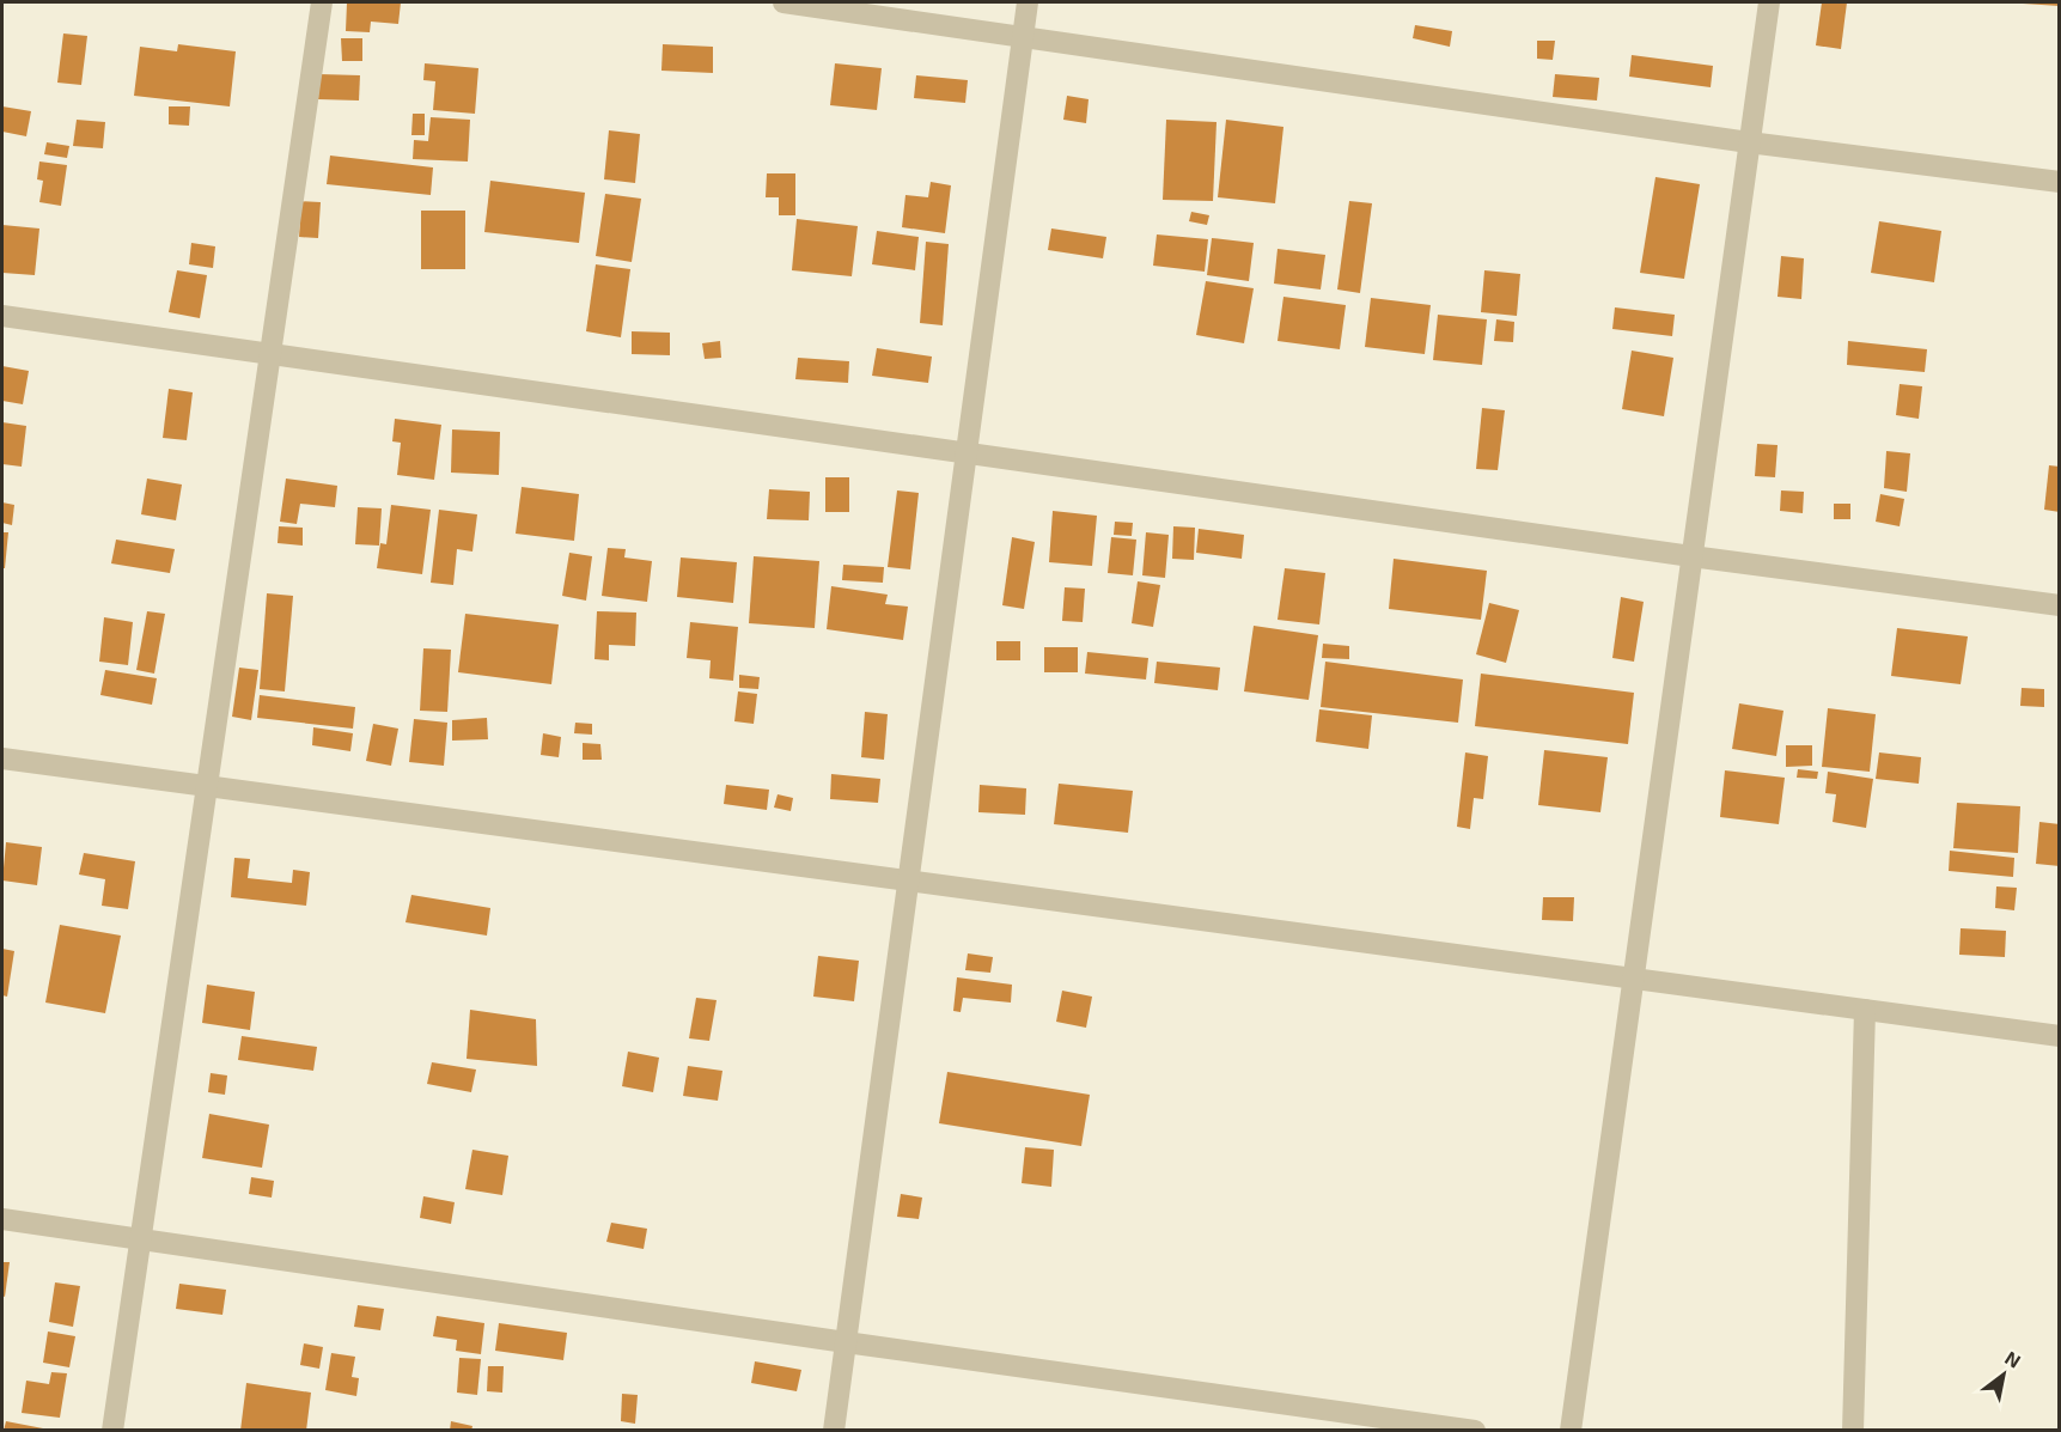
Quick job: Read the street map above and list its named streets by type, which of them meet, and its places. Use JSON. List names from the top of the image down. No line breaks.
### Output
{"north":"top right"}
